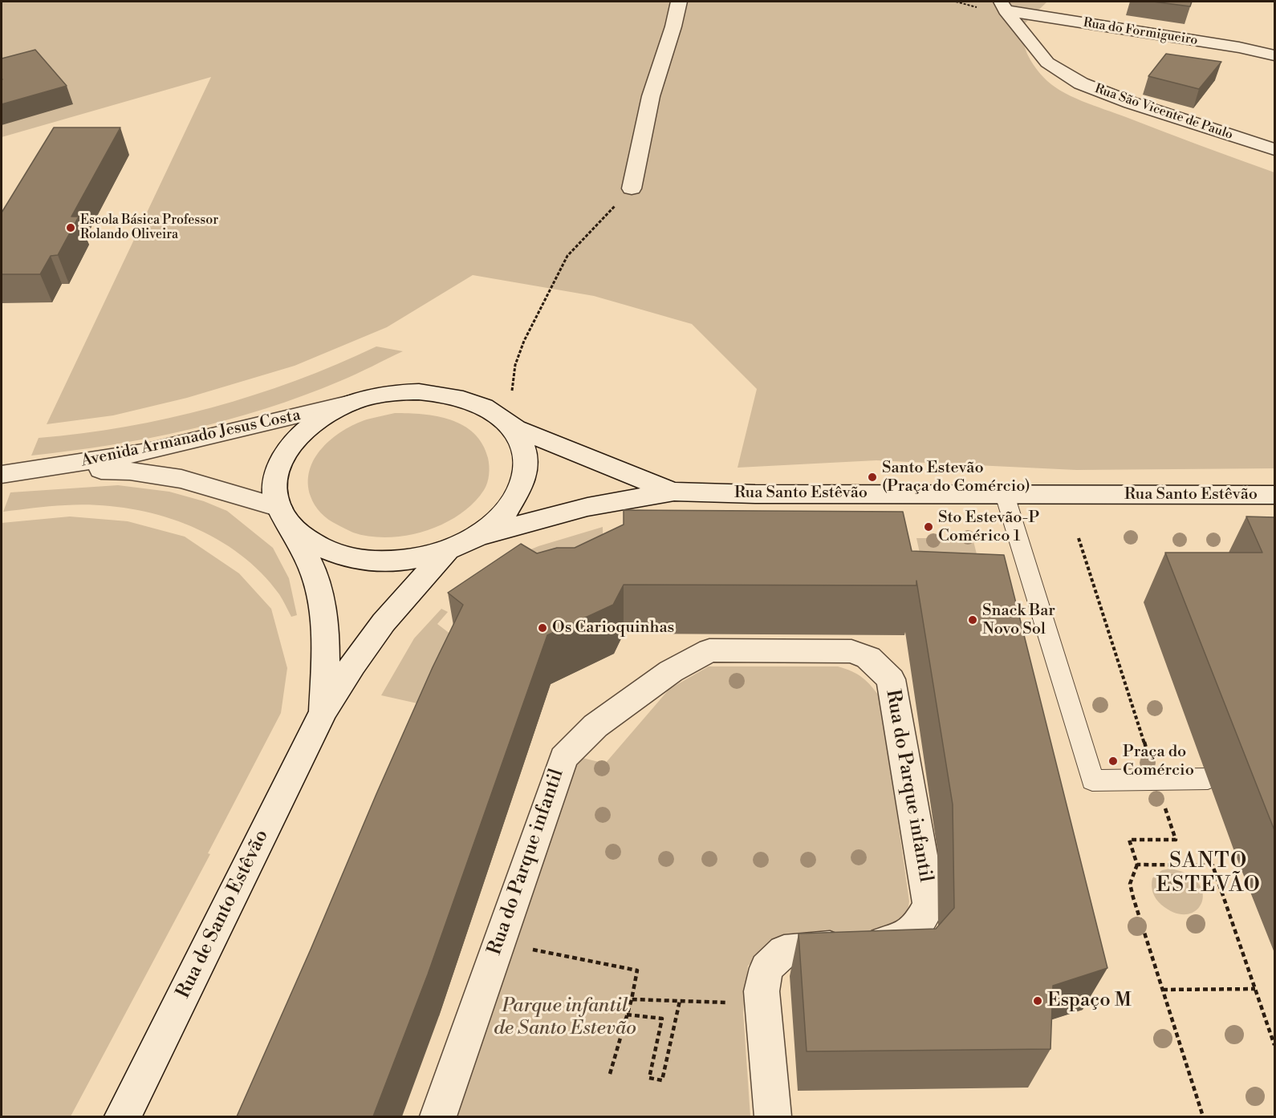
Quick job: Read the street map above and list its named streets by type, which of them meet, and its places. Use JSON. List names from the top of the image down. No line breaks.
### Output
{"streets":{"street":["Rua do Formigueiro","Rua São Vicente de Paulo","Avenida Armanado Jesus Costa","Rua Santo Estêvão","Rua do Parque infantil","Rua de Santo Estêvão"]},"crossings":[["Rua do Formigueiro","Rua São Vicente de Paulo"]],"districts":["SANTO ESTEVÃO"],"parks":["Parque infantil de Santo Estevão"],"places":["Escola Básica Professor Rolando Oliveira","Santo Estevão (Praça do Comércio)","Sto Estevão-P Comérico 1","Snack Bar Novo Sol","Os Carioquinhas","Praça do Comércio","Espaço M"]}
